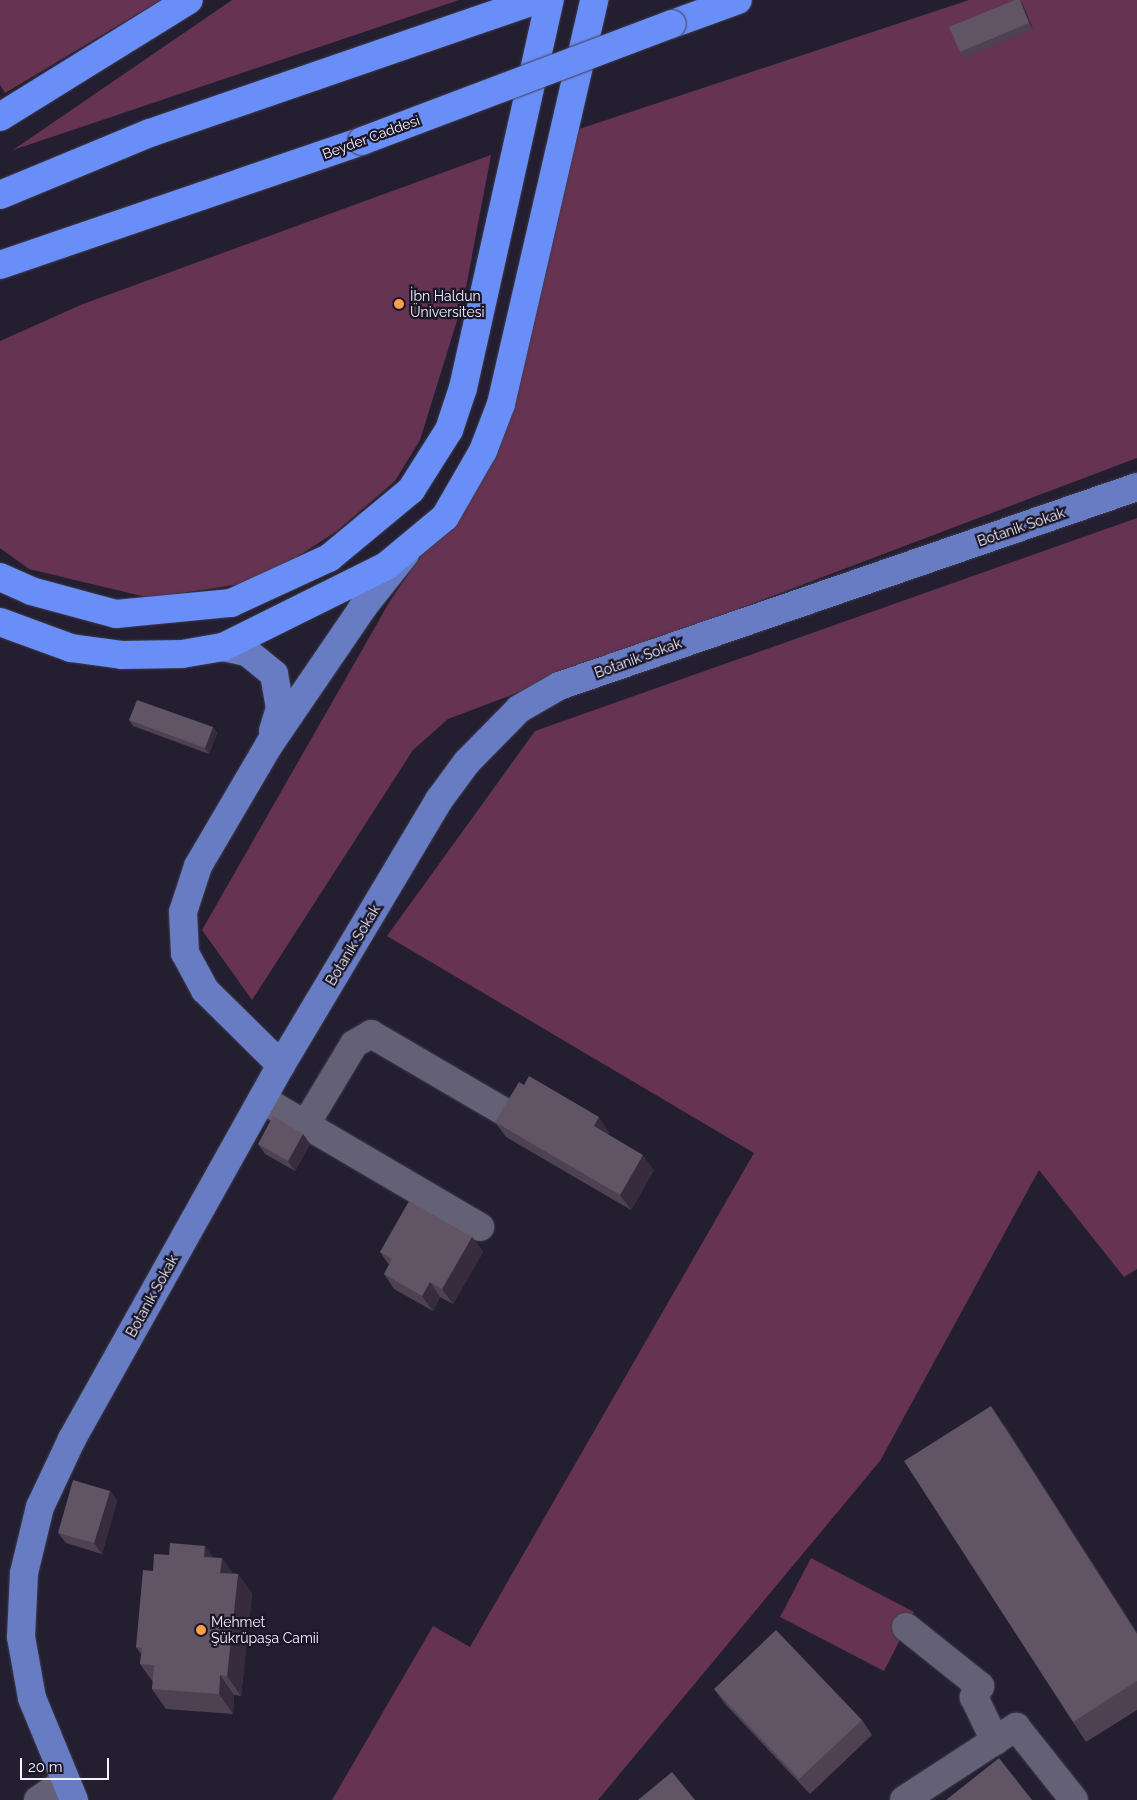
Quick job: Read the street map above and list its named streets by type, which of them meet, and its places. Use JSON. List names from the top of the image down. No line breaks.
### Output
{"streets":{"highway":["Beyder Caddesi"],"main road":["Botanik Sokak"]},"places":["İbn Haldun Üniversitesi","Mehmet Şükrüpaşa Camii"],"scale_bar":"20 m"}
